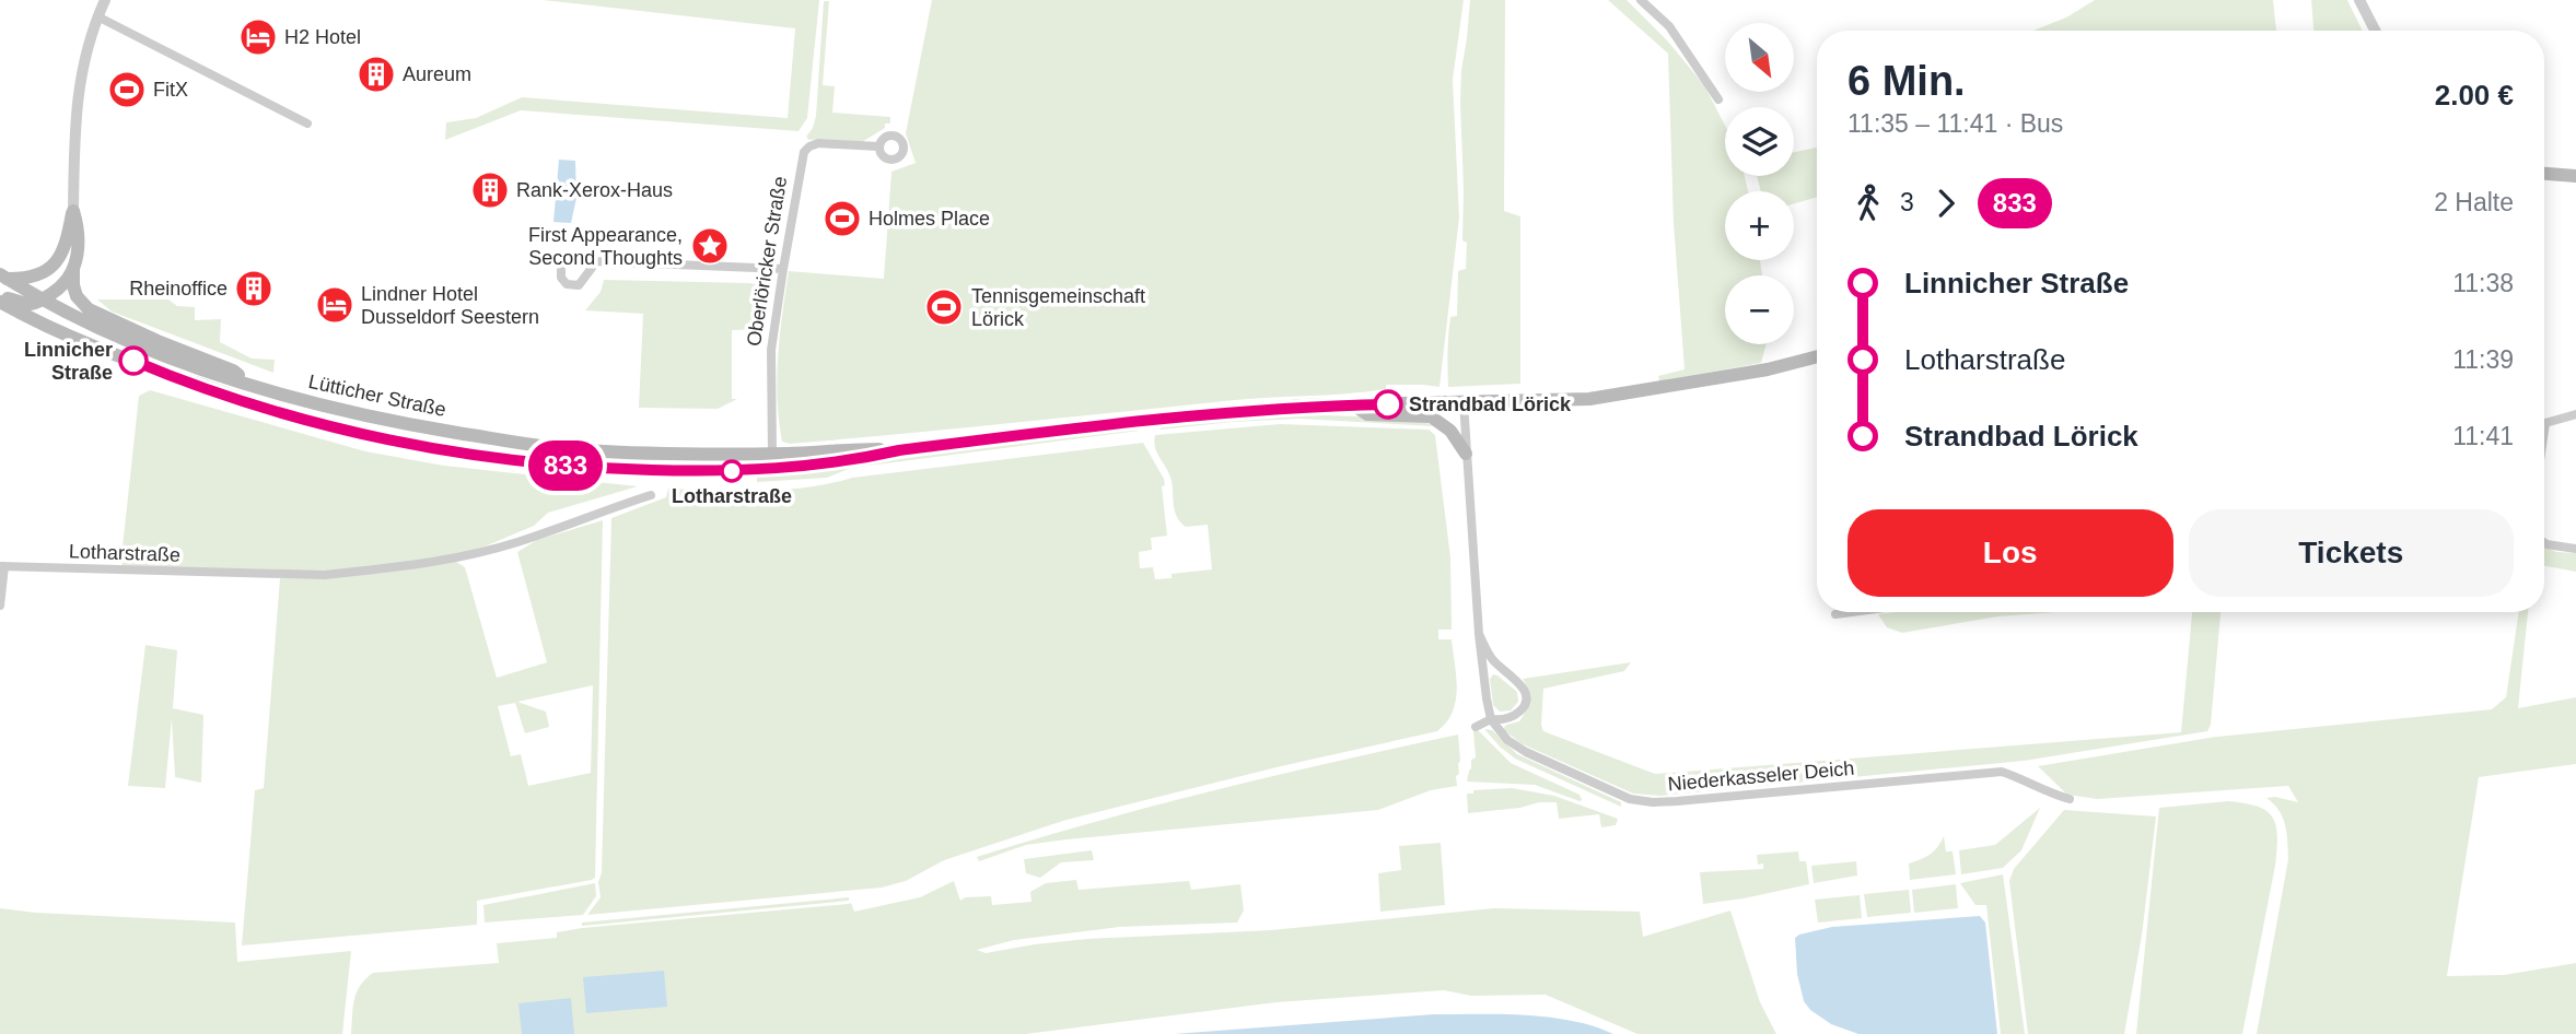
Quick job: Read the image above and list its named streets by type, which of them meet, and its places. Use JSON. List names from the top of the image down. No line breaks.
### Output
{"streets":{"main road":["Lütticher Straße"],"street":["Oberlöricker Straße","Lotharstraße","Niederkasseler Deich"]},"crossings":[["Oberlöricker Straße","Lütticher Straße"]],"places":{"hotel":["H2 Hotel","Lindner Hotel Dusseldorf Seestern"],"building":["Aureum","Rank-Xerox-Haus","Rheinoffice"],"sports":["FitX","Holmes Place","Tennisgemeinschaft Lörick"],"place":["First Appearance, Second Thoughts"],"other":["Linnicher Straße","Strandbad Lörick","Lotharstraße"]},"lines":["bus line 833"],"north":"bottom right","page":{"on_map":"833","map_buttons":["+","−"],"heading":["6 Min.","11:35 – 11:41 · Bus","2.00 €"],"legs":["3","833","2 Halte"],"list":[{"name":"Linnicher Straße","value":"11:38"},{"name":"Lotharstraße","value":"11:39"},{"name":"Strandbad Lörick","value":"11:41"}],"buttons":["Los","Tickets"]}}
